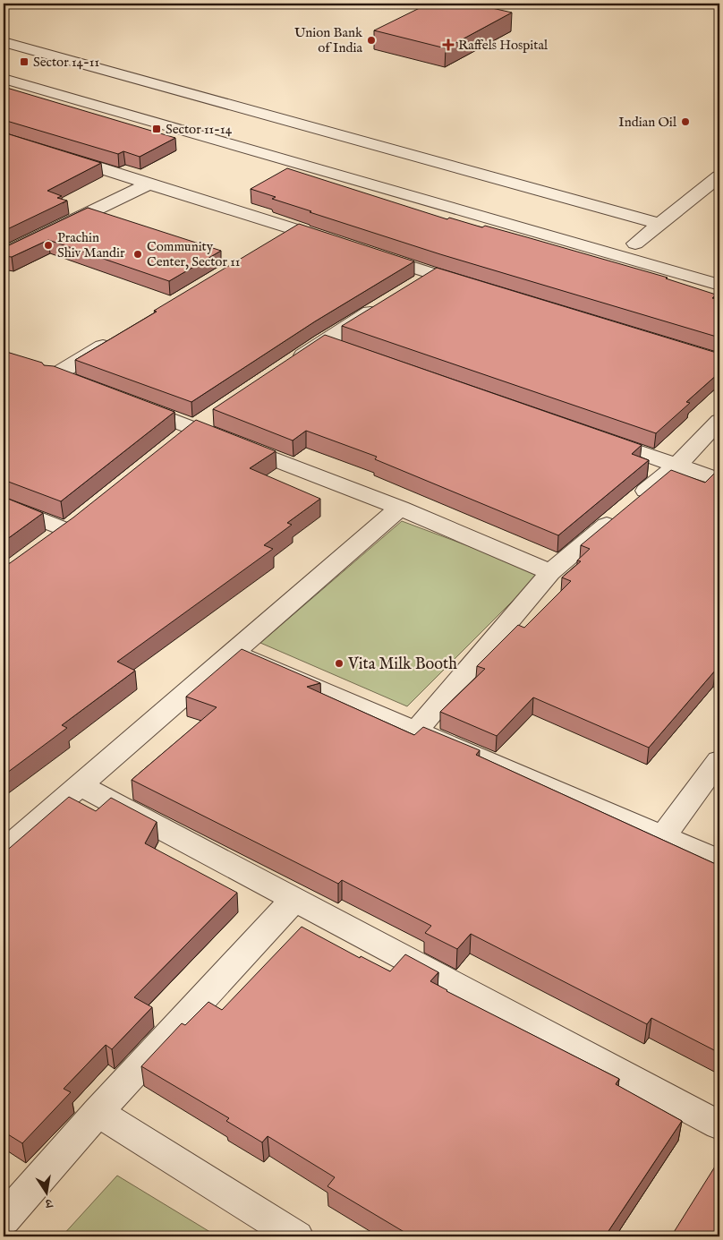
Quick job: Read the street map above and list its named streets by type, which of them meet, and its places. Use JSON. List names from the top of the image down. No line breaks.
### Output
{"places":{"other":["Union Bank of India","Indian Oil","Prachin Shiv Mandir","Community Center, Sector 11","Vita Milk Booth"],"health":["Raffels Hospital"],"transit":["Sector 14-11","Sector 11-14"]},"north":"bottom"}
